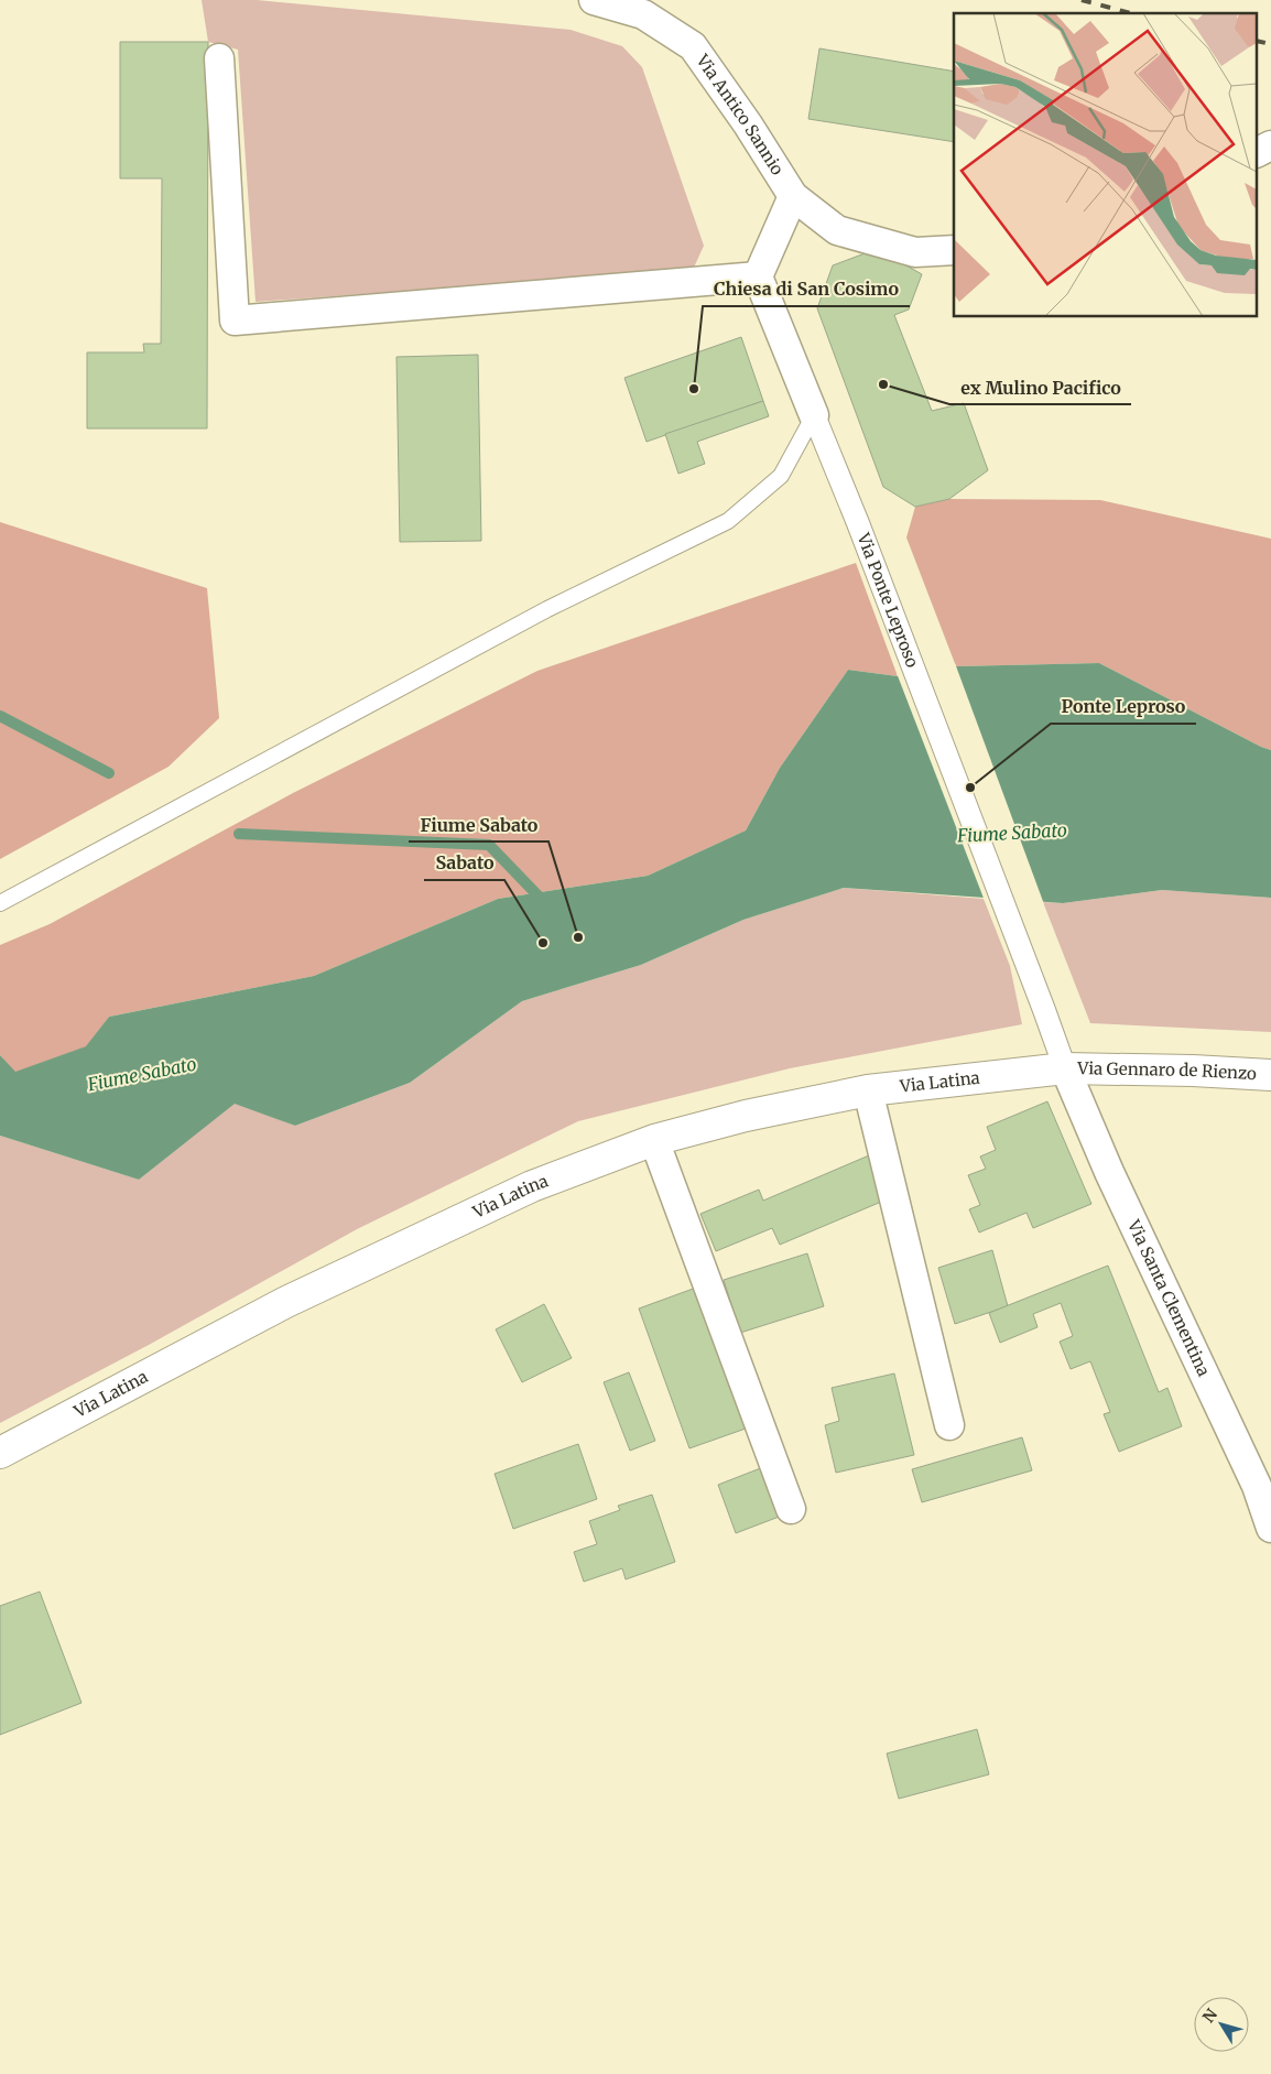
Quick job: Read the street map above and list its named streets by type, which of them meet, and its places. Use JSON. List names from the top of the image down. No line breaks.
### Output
{"streets":{"street":["Via Antico Sannio","Via Ponte Leproso","Via Gennaro de Rienzo","Via Latina","Via Santa Clementina"]},"crossings":[["Via Ponte Leproso","Via Gennaro de Rienzo"],["Via Ponte Leproso","Via Latina"],["Via Ponte Leproso","Via Santa Clementina"],["Via Gennaro de Rienzo","Via Latina"],["Via Gennaro de Rienzo","Via Santa Clementina"],["Via Latina","Via Santa Clementina"]],"water":["Fiume Sabato"],"places":["ex Mulino Pacifico","Chiesa di San Cosimo","Ponte Leproso","Fiume Sabato","Sabato"],"north":"top left"}
